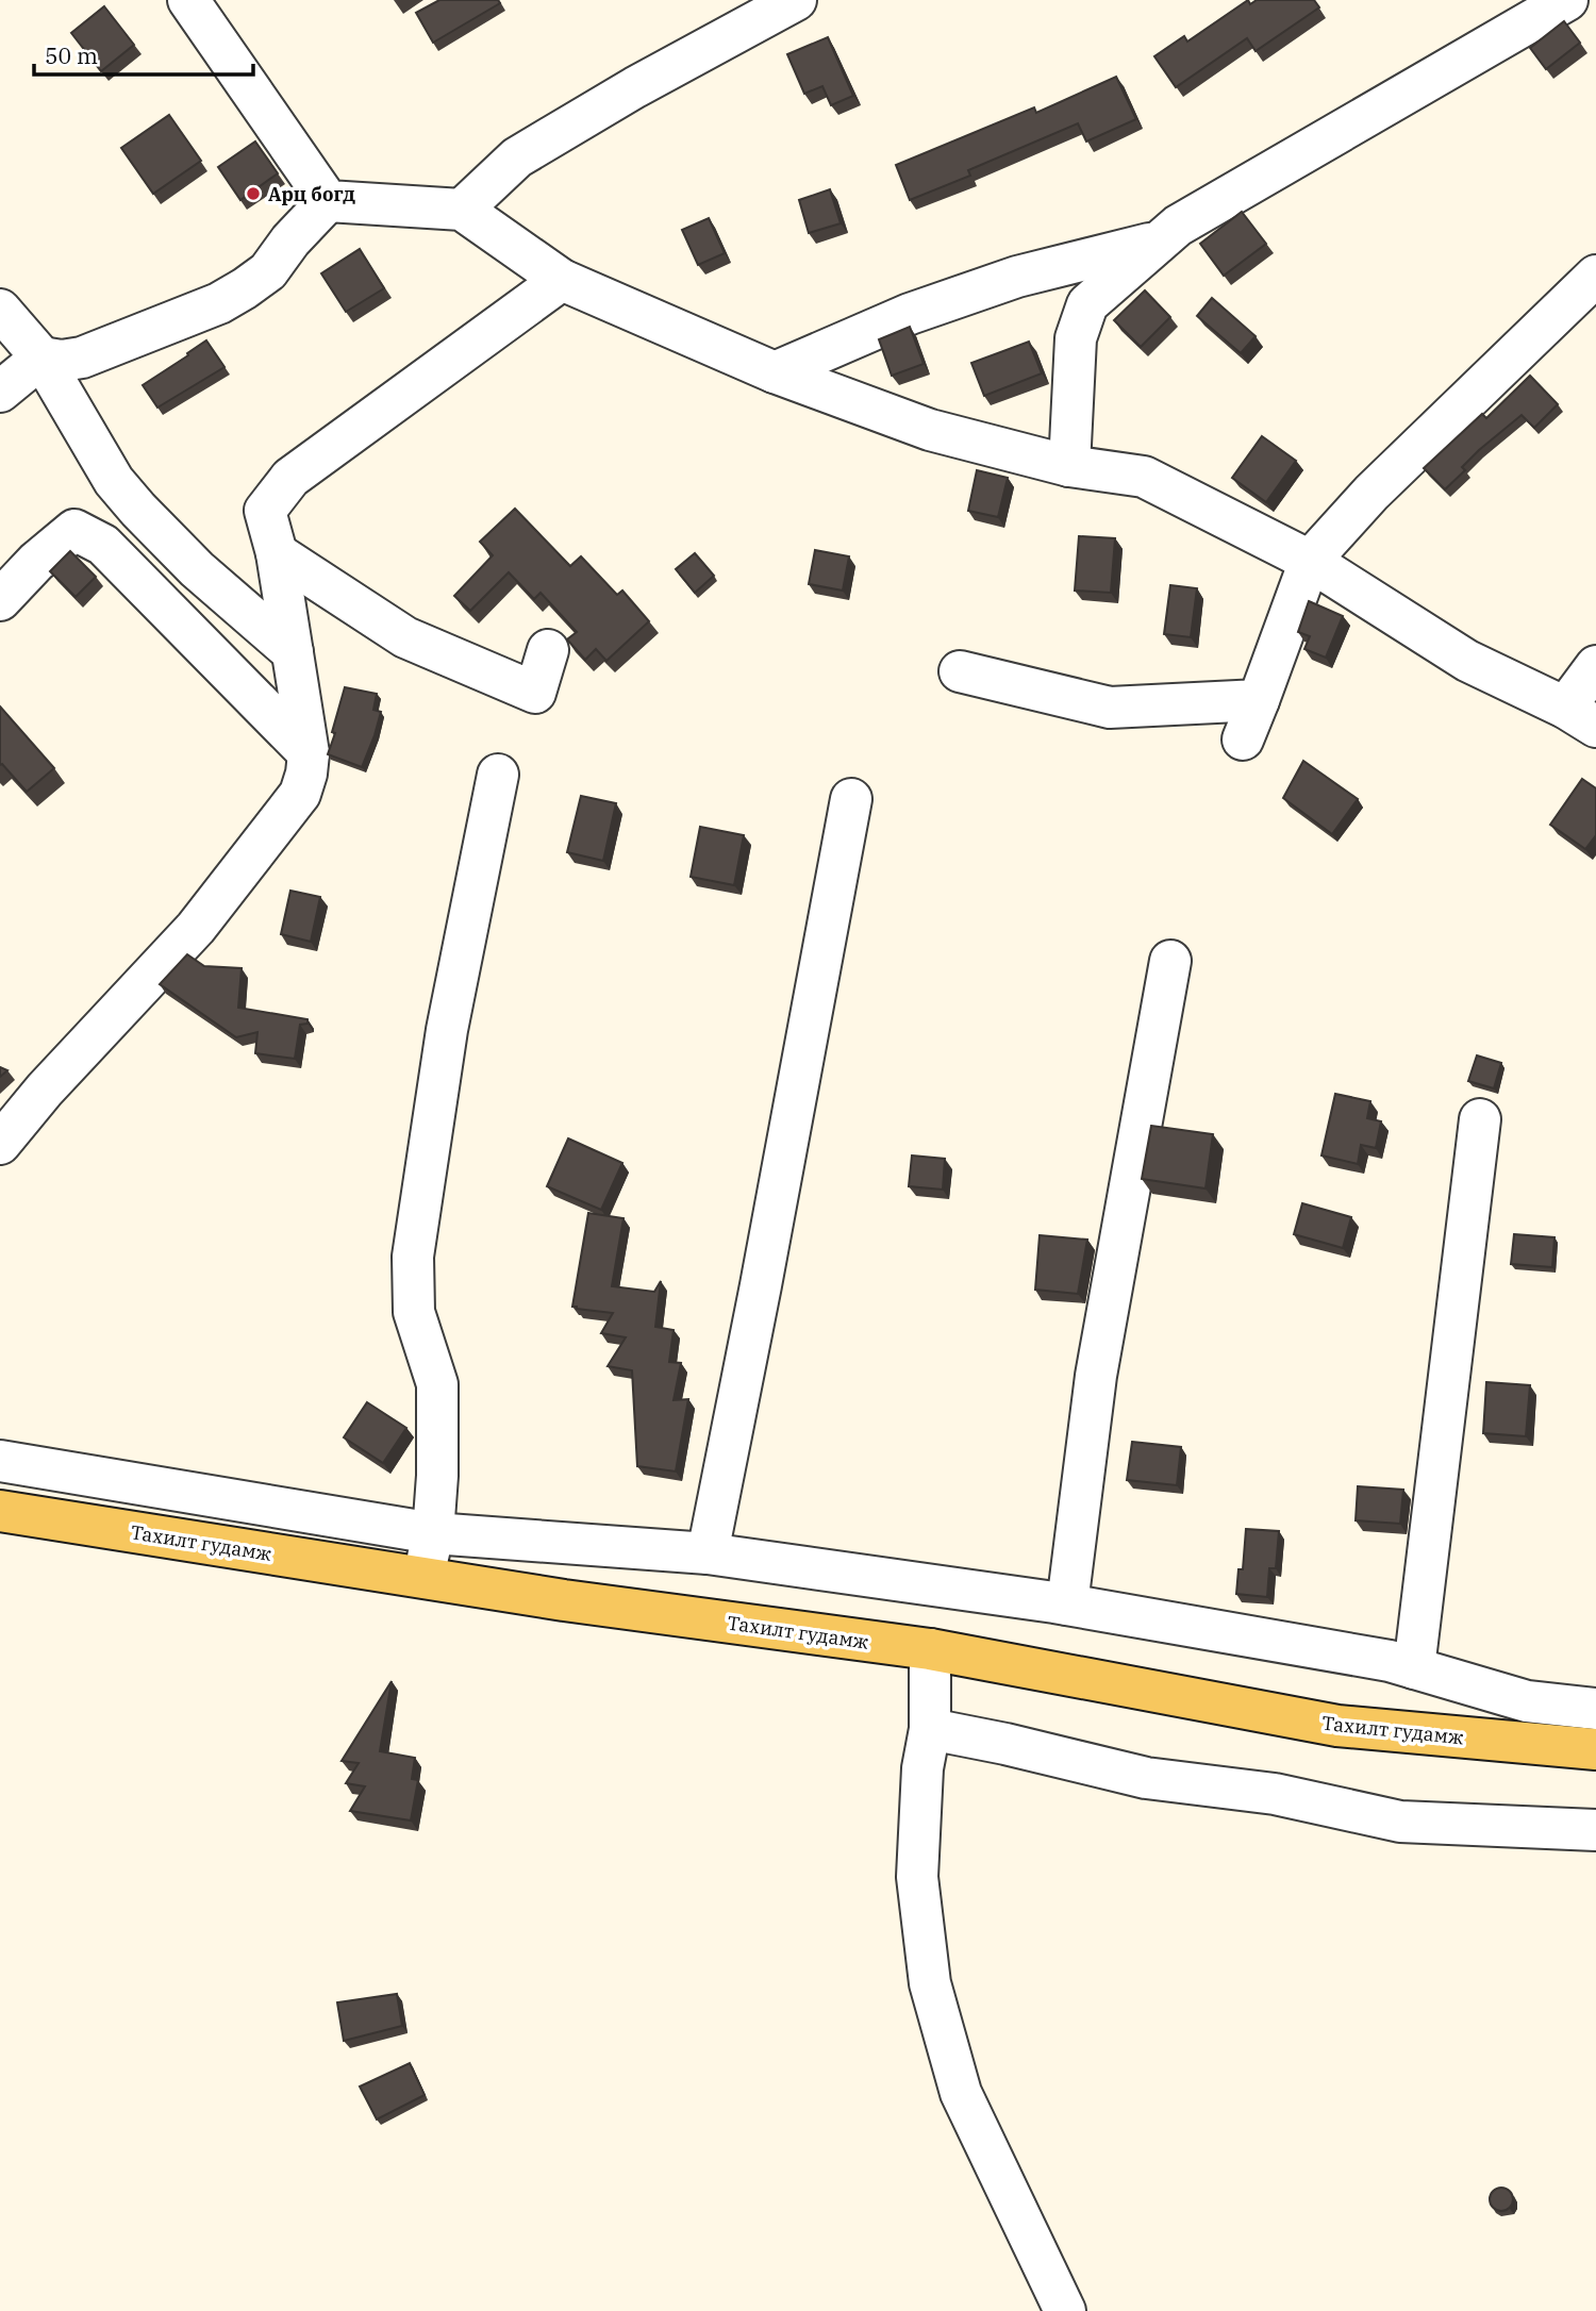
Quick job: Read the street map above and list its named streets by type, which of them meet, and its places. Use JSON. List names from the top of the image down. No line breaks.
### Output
{"streets":{"main road":["Тахилт гудамж"]},"places":["Арц богд"],"scale_bar":"50 m"}
